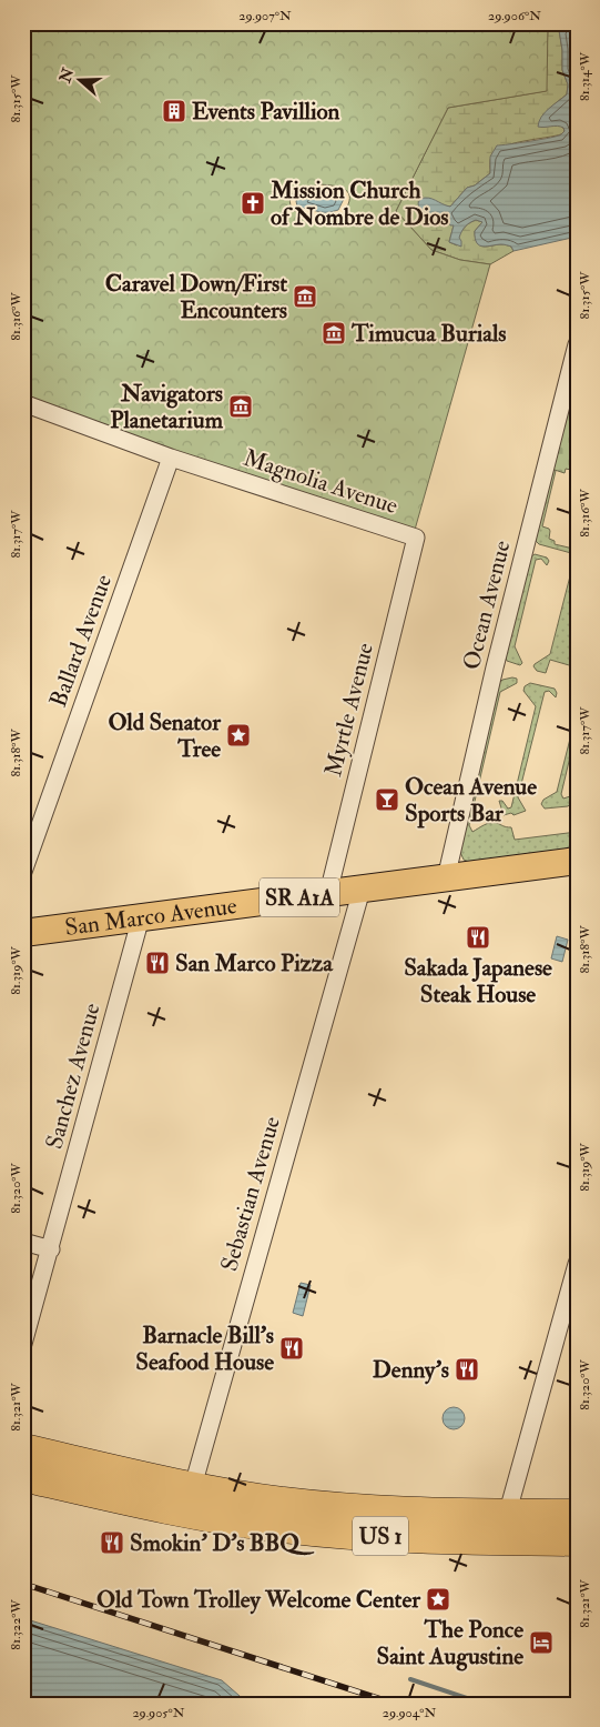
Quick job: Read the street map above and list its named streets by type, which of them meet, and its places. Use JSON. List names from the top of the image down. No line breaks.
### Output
{"streets":{"highway":["US 1"],"main road":["SR A1A","San Marco Avenue"],"street":["Magnolia Avenue","Ocean Avenue","Ballard Avenue","Myrtle Avenue","Sanchez Avenue","Sebastian Avenue"]},"crossings":[["Magnolia Avenue","Ballard Avenue"],["Magnolia Avenue","Myrtle Avenue"],["Ocean Avenue","San Marco Avenue"],["Myrtle Avenue","San Marco Avenue"],["San Marco Avenue","Sanchez Avenue"],["San Marco Avenue","Sebastian Avenue"],["Sebastian Avenue","US 1"]],"places":{"building":["Events Pavillion"],"church":["Mission Church of Nombre de Dios"],"museum":["Caravel Down/First Encounters","Timucua Burials","Navigators Planetarium"],"place":["Old Senator Tree","Old Town Trolley Welcome Center"],"bar":["Ocean Avenue Sports Bar"],"restaurant":["Sakada Japanese Steak House","San Marco Pizza","Barnacle Bill's Seafood House","Denny's","Smokin' D's BBQ"],"hotel":["The Ponce Saint Augustine"]},"north":"left","coordinates":["29.907°N","29.906°N","81.314°W","81.315°W","81.316°W","81.317°W","81.318°W","81.319°W","81.320°W","81.321°W","81.322°W","29.905°N","29.904°N"]}
